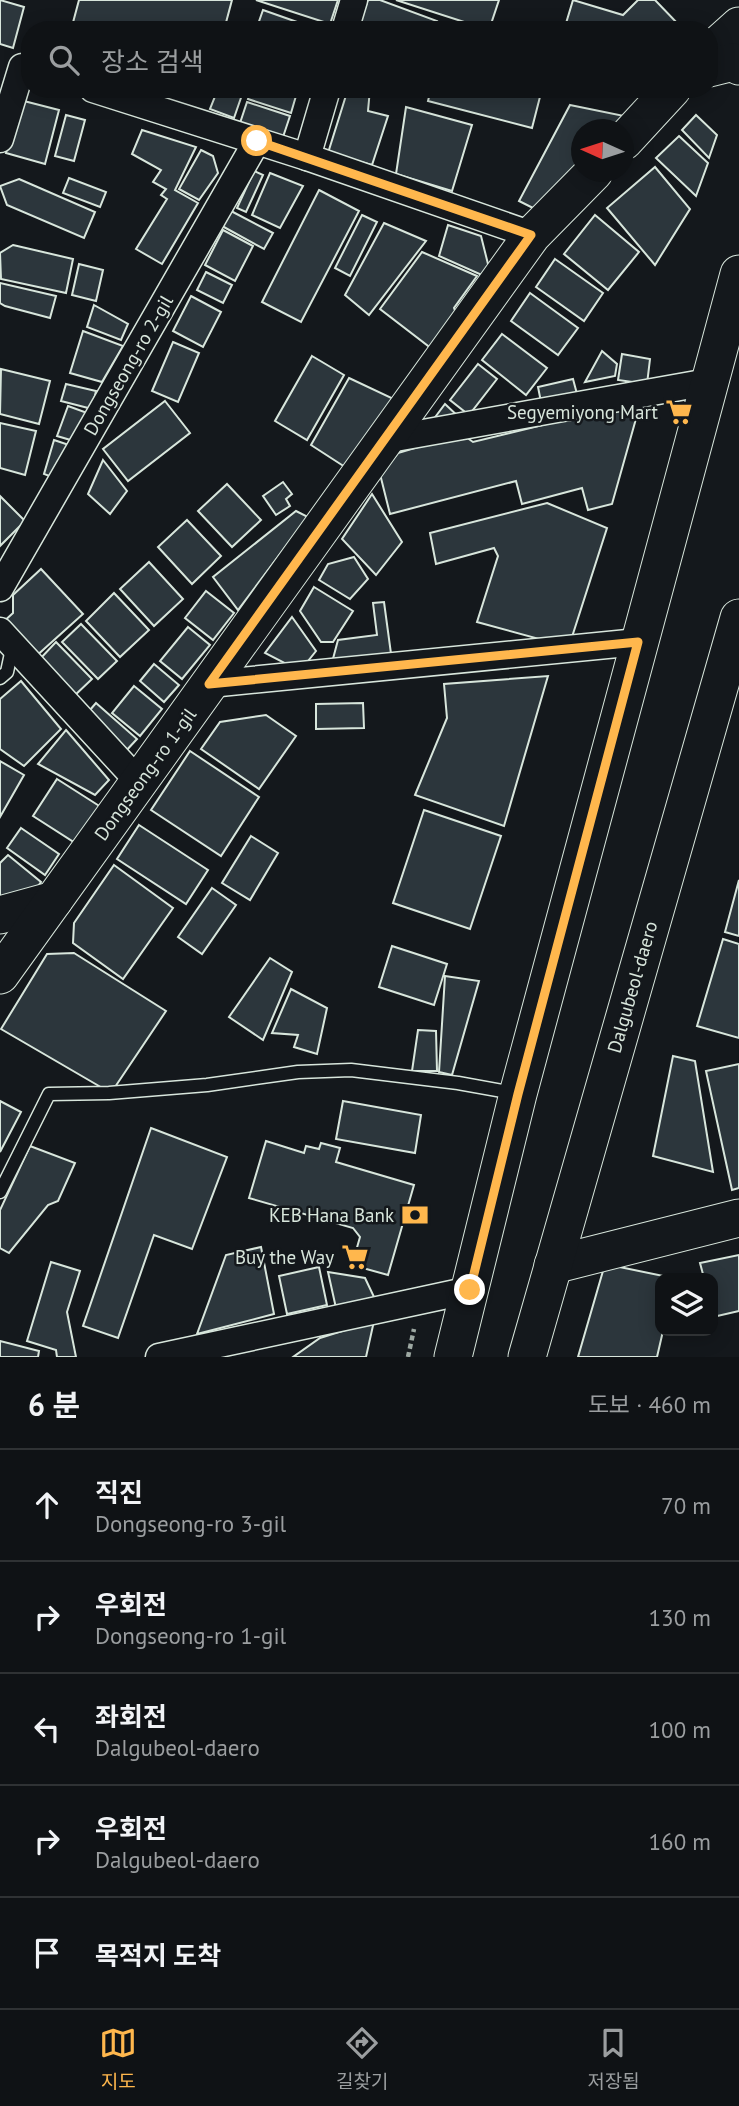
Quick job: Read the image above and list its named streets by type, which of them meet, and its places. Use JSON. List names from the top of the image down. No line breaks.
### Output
{"streets":{"main road":["Dongseong-ro 1-gil","Dalgubeol-daero"],"street":["Dongseong-ro 2-gil"]},"places":{"supermarket":["Segyemiyong Mart","Buy the Way"],"bank":["KEB Hana Bank"]},"north":"left","page":{"search":"장소 검색","heading":["6 분","도보 · 460 m"],"list":[["직진","Dongseong-ro 3-gil","70 m"],["우회전","Dongseong-ro 1-gil","130 m"],["좌회전","Dalgubeol-daero","100 m"],["우회전","Dalgubeol-daero","160 m"],"목적지 도착"],"nav":["지도","길찾기","저장됨"]}}
